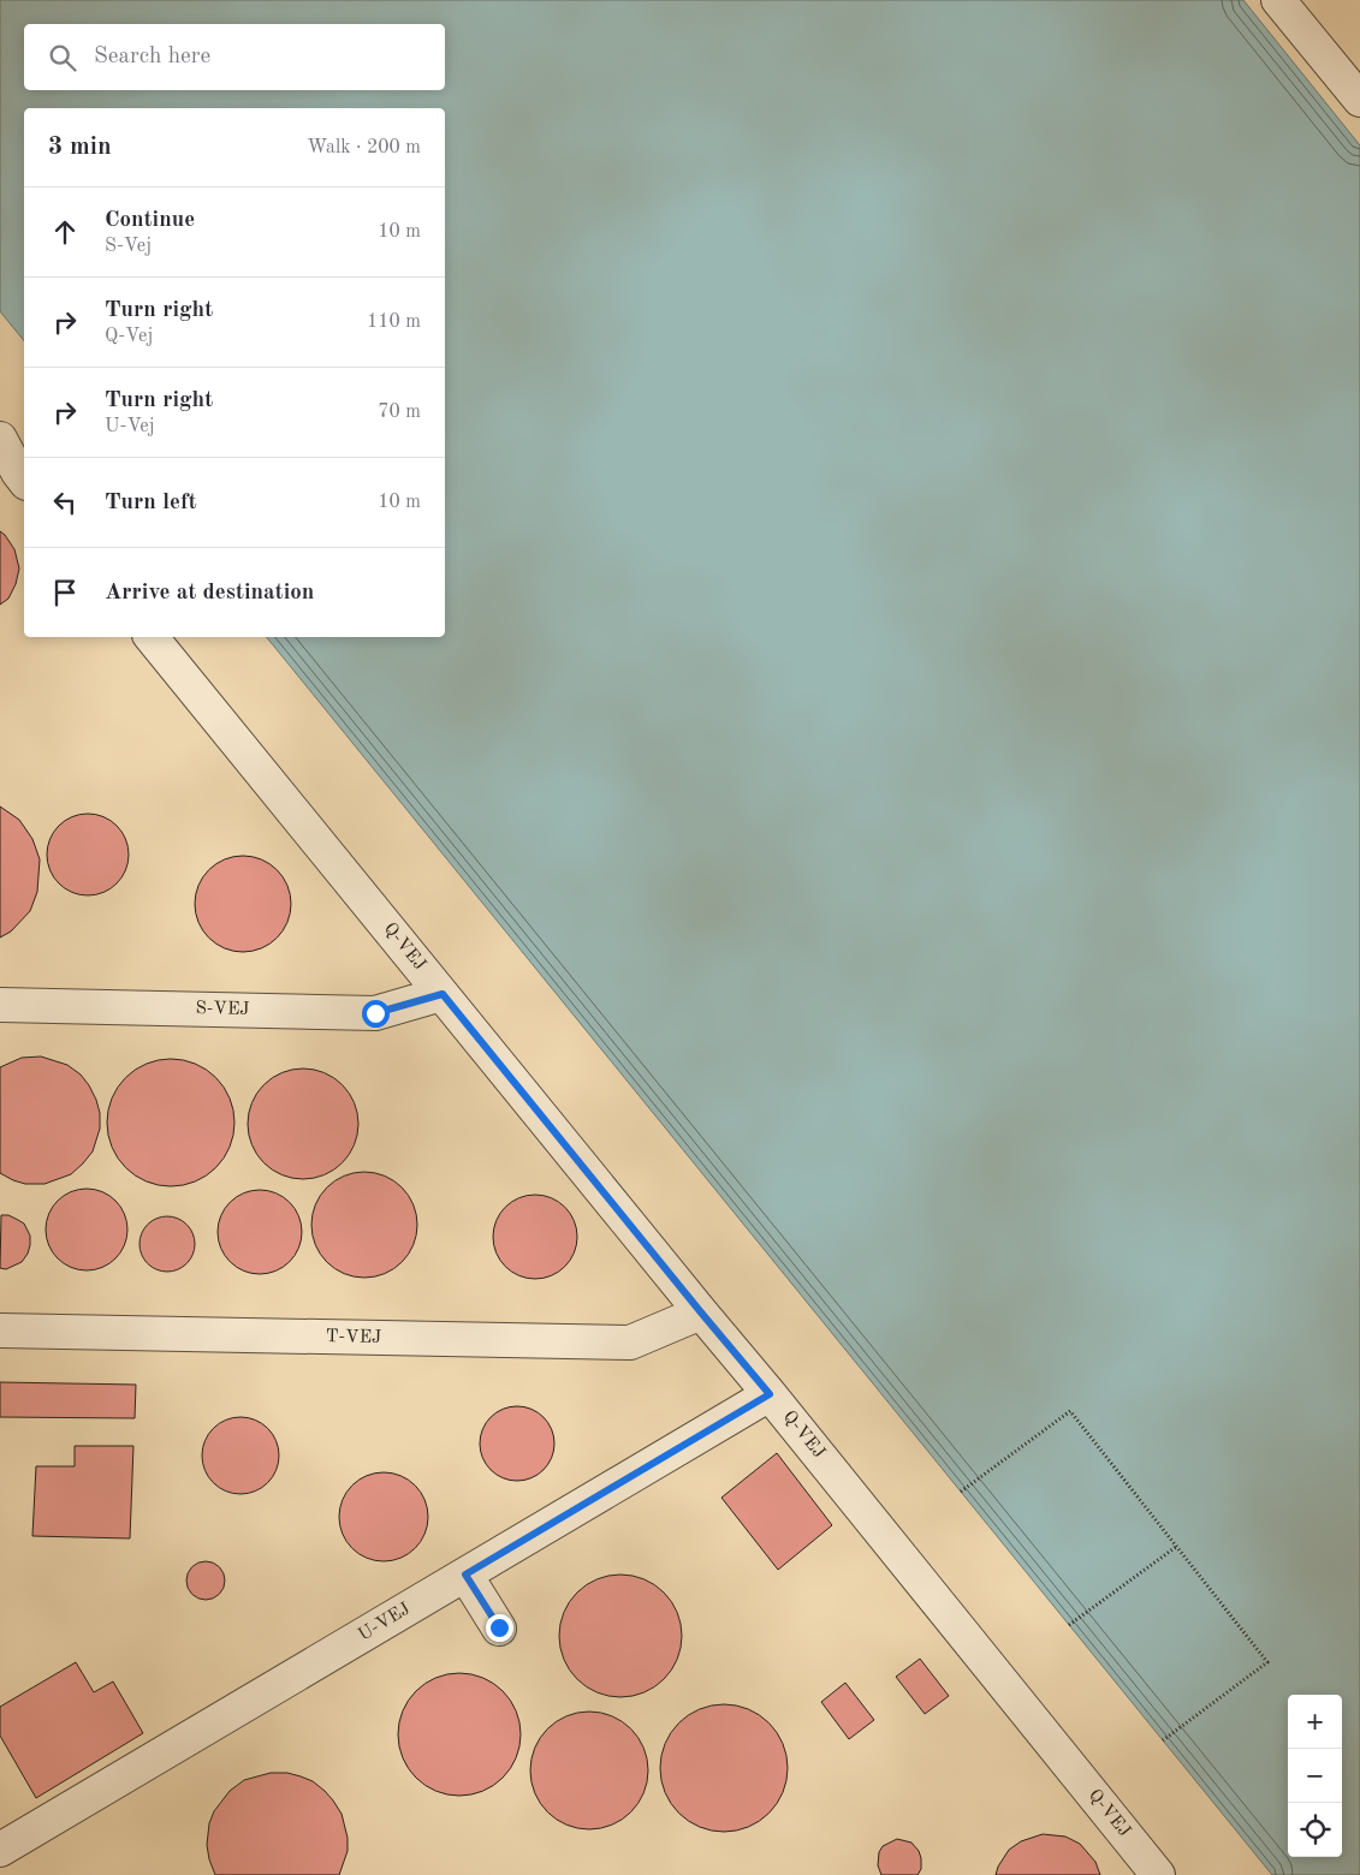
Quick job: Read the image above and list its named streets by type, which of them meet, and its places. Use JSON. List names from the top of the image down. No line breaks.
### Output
{"streets":{"lane":["Q-VEJ","S-VEJ","T-VEJ","U-VEJ"]},"crossings":[["Q-VEJ","S-VEJ"],["Q-VEJ","T-VEJ"],["Q-VEJ","U-VEJ"]],"page":{"search":"Search here","heading":["3 min","Walk · 200 m"],"list":[["Continue","S-Vej","10 m"],["Turn right","Q-Vej","110 m"],["Turn right","U-Vej","70 m"],["Turn left","10 m"],"Arrive at destination"],"map_buttons":["+","−"]}}
